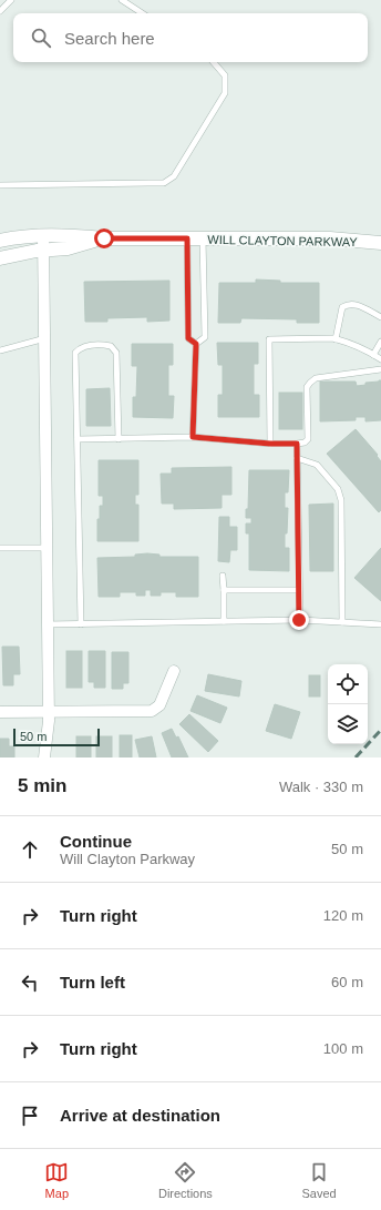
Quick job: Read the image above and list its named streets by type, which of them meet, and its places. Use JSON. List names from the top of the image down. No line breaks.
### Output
{"streets":{"street":["WILL CLAYTON PARKWAY"]},"scale_bar":"50 m","page":{"search":"Search here","scale":"50 m","heading":["5 min","Walk · 330 m"],"list":[["Continue","Will Clayton Parkway","50 m"],["Turn right","120 m"],["Turn left","60 m"],["Turn right","100 m"],"Arrive at destination"],"nav":["Map","Directions","Saved"]}}
